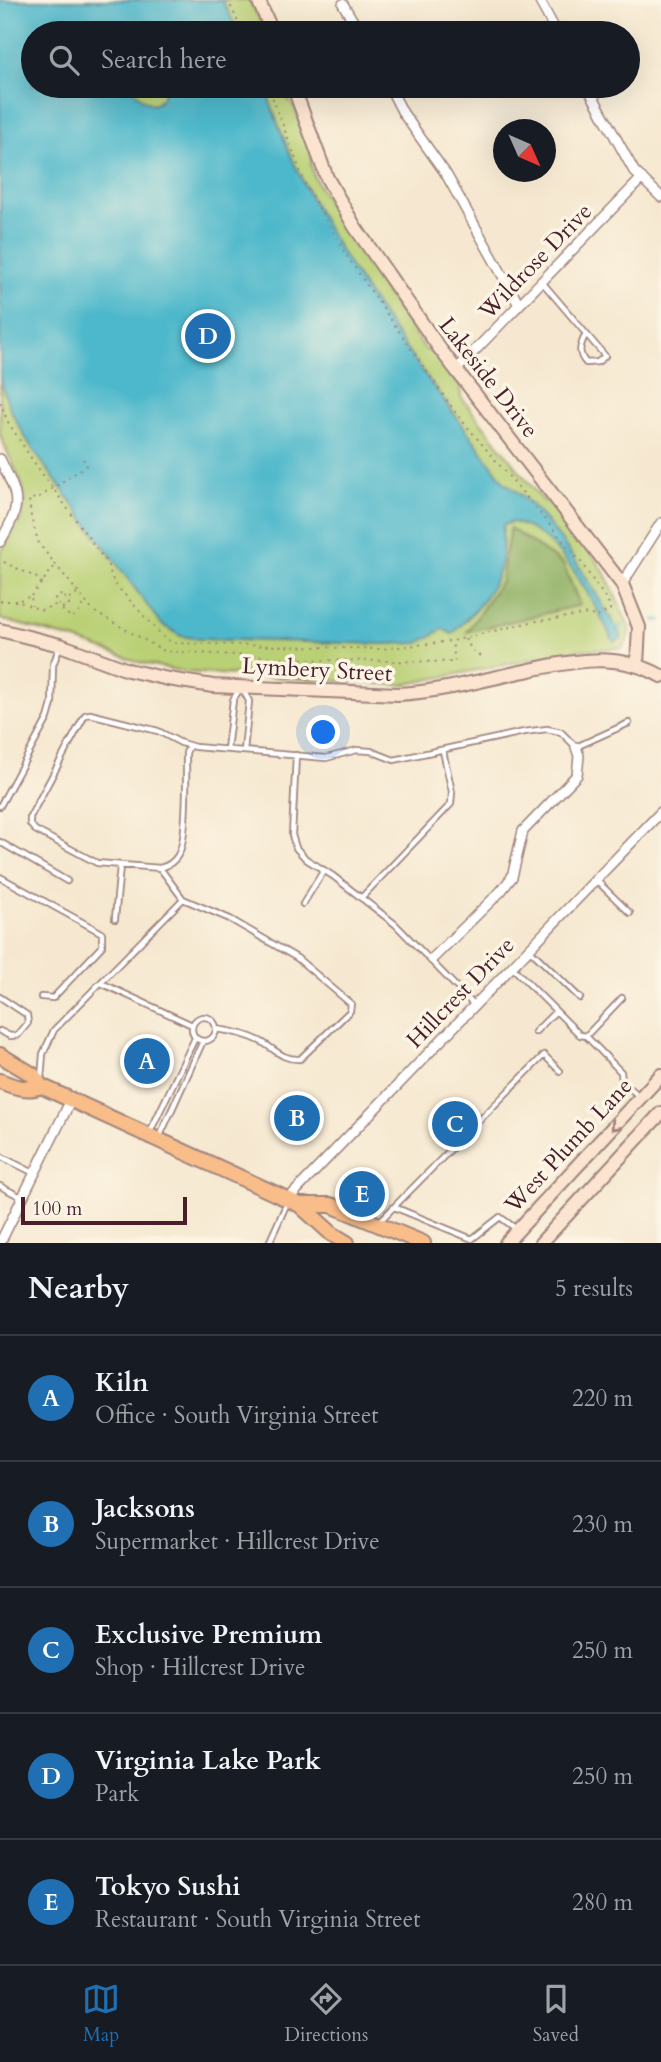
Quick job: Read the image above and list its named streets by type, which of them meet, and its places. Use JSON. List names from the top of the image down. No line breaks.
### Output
{"streets":{"street":["Wildrose Drive","Lakeside Drive","Lymbery Street","Hillcrest Drive","West Plumb Lane"]},"crossings":[["Wildrose Drive","Lakeside Drive"],["Lakeside Drive","Lymbery Street"]],"scale_bar":"100 m","north":"bottom right","page":{"search":"Search here","pins":["D","A","B","C","E"],"scale":"100 m","heading":["Nearby","5 results"],"list":[{"mark":"A","name":"Kiln","note":"Office · South Virginia Street","value":"220 m"},{"mark":"B","name":"Jacksons","note":"Supermarket · Hillcrest Drive","value":"230 m"},{"mark":"C","name":"Exclusive Premium","note":"Shop · Hillcrest Drive","value":"250 m"},{"mark":"D","name":"Virginia Lake Park","note":"Park","value":"250 m"},{"mark":"E","name":"Tokyo Sushi","note":"Restaurant · South Virginia Street","value":"280 m"}],"nav":["Map","Directions","Saved"]}}
